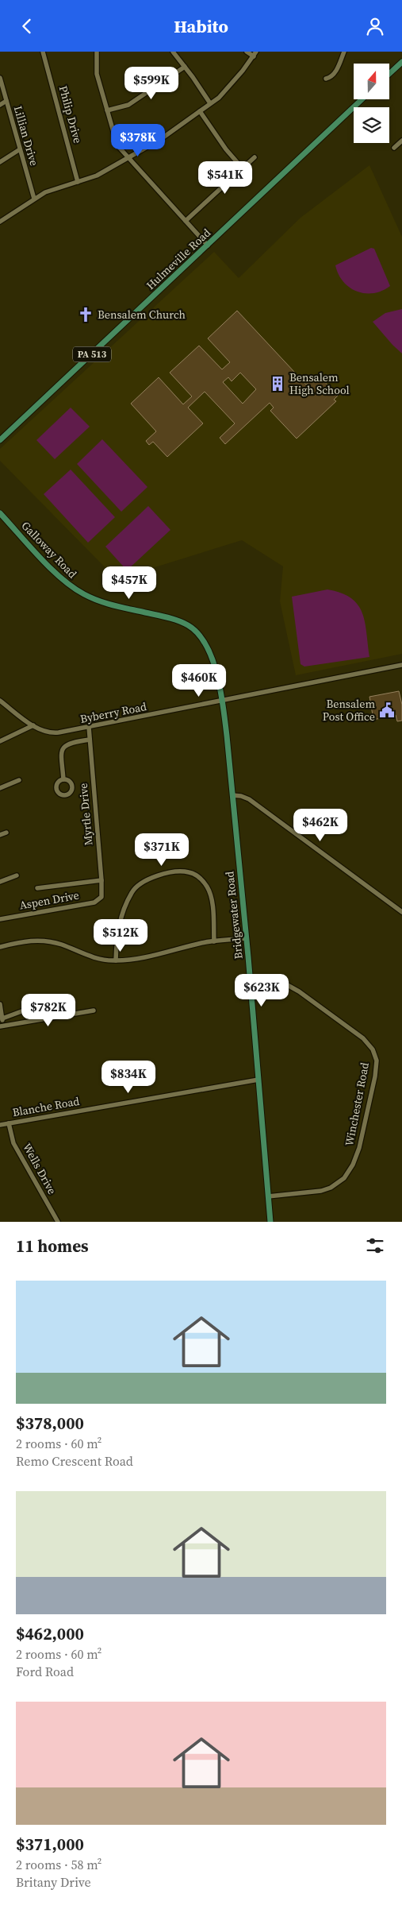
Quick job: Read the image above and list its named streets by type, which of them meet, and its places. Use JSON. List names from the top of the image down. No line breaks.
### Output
{"streets":{"main road":["Hulmeville Road","PA 513","Galloway Road","Bridgewater Road"],"street":["Philip Drive","Lillian Drive","Byberry Road","Myrtle Drive","Aspen Drive","Winchester Road","Blanche Road","Wells Drive"]},"crossings":[["Galloway Road","Byberry Road"],["Galloway Road","Bridgewater Road"],["Byberry Road","Myrtle Drive"],["Byberry Road","Bridgewater Road"],["Myrtle Drive","Aspen Drive"],["Bridgewater Road","Winchester Road"],["Bridgewater Road","Blanche Road"],["Blanche Road","Wells Drive"]],"places":{"church":["Bensalem Church"],"building":["Bensalem High School"],"public building":["Bensalem Post Office"]},"north":"top","page":{"header":"Habito","price":["$599K","$378K","$541K","$457K","$460K","$462K","$371K","$512K","$623K","$782K","$834K"],"heading":"11 homes","list":[{"name":"$378,000","note":"2 rooms · 60 m² · Remo Crescent Road"},{"name":"$462,000","note":"2 rooms · 60 m² · Ford Road"},{"name":"$371,000","note":"2 rooms · 58 m² · Britany Drive"}]}}
